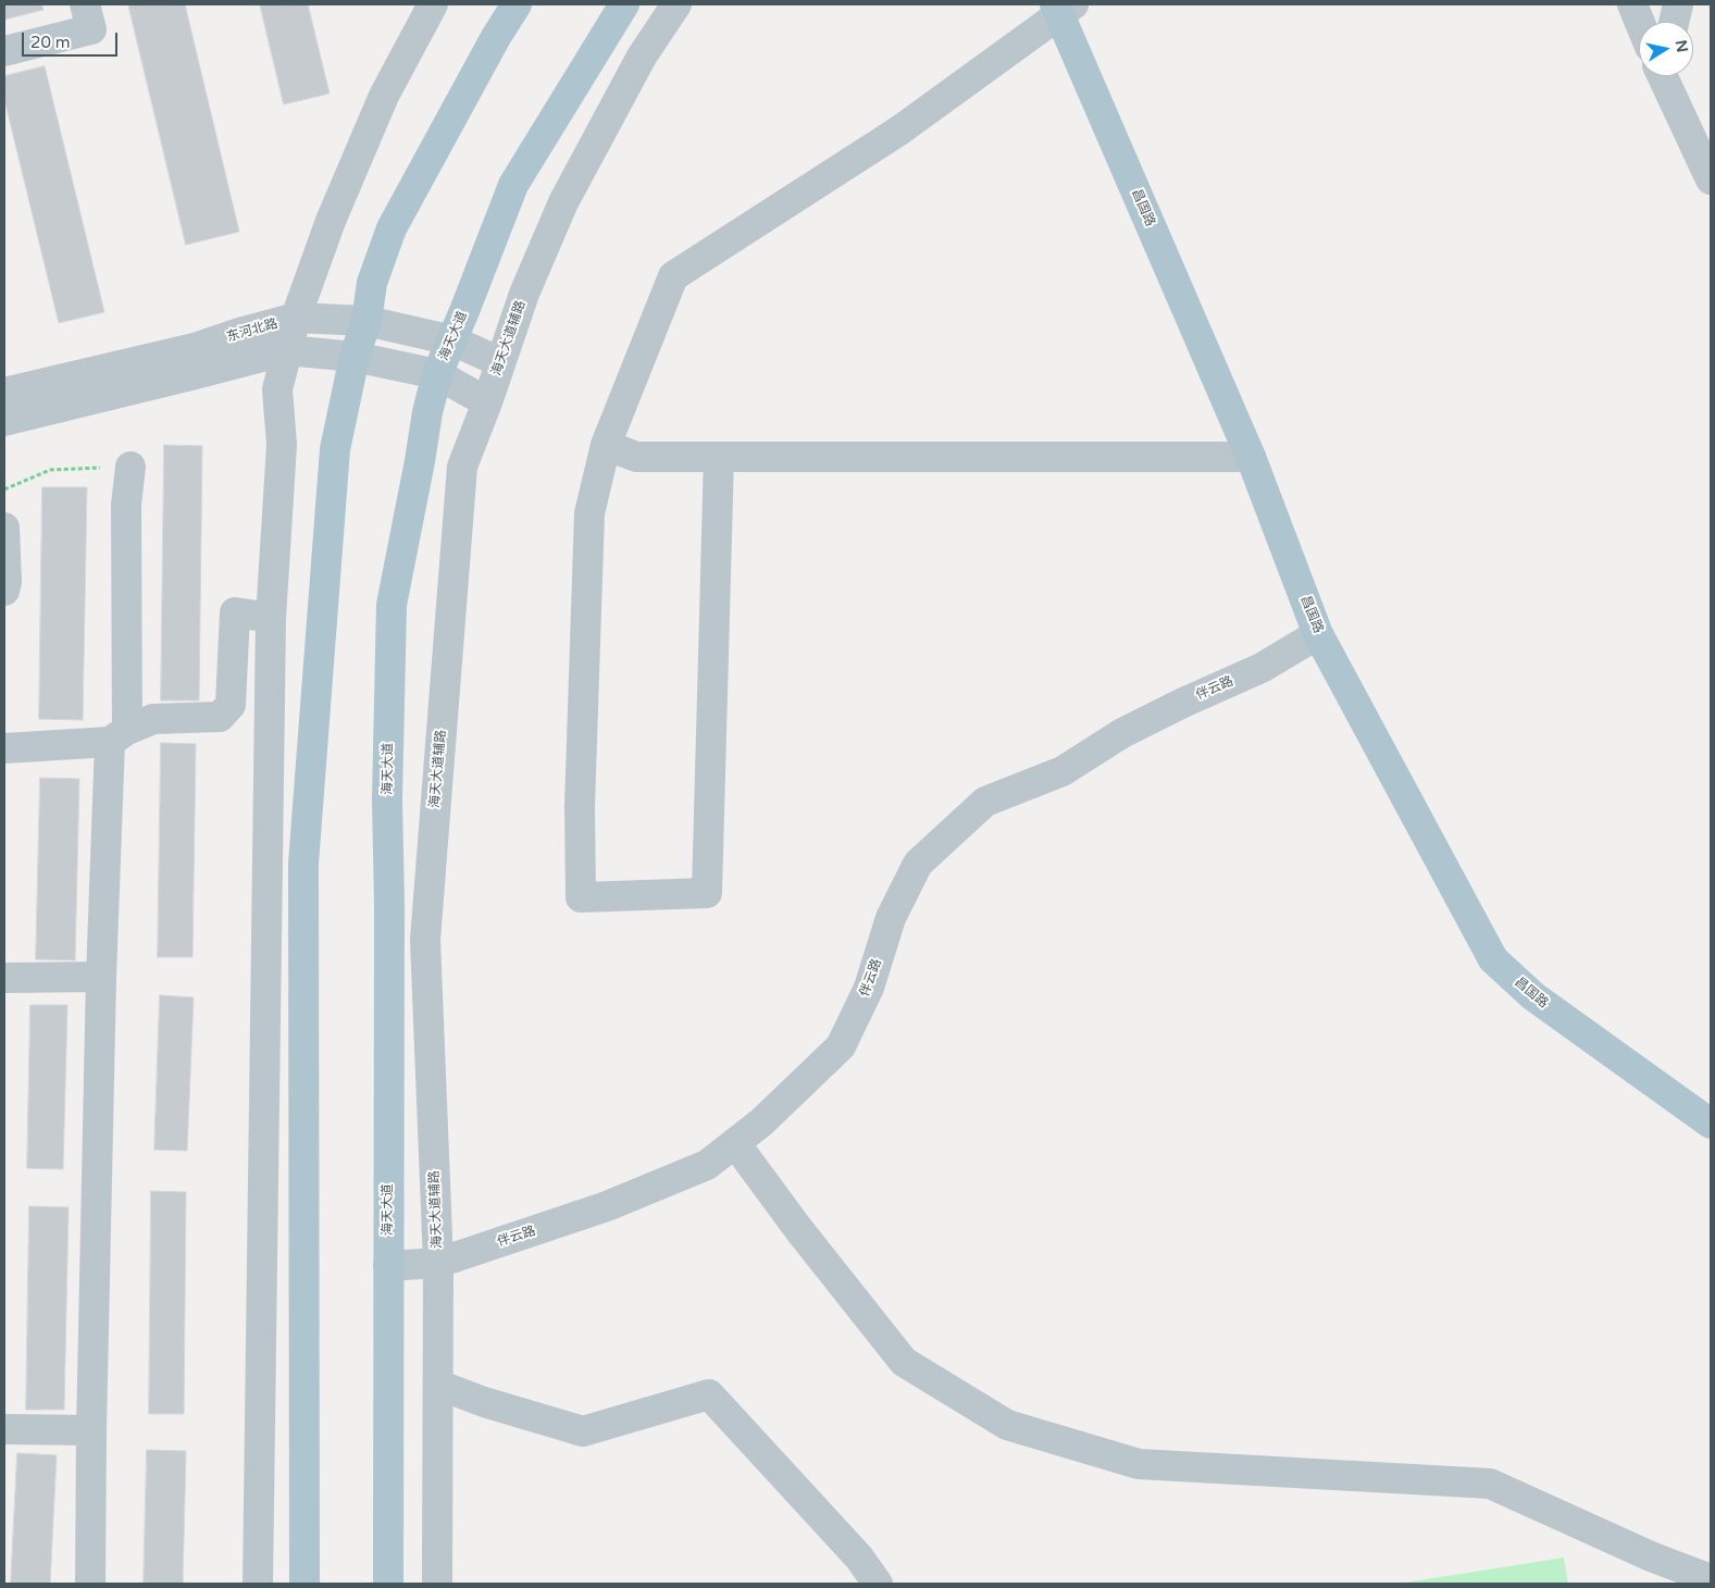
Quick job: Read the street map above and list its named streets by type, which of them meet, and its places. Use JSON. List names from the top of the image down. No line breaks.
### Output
{"streets":{"main road":["昌国路","海天大道"],"street":["东河北路","海天大道辅路","伴云路"]},"crossings":[["昌国路","伴云路"],["东河北路","海天大道"],["东河北路","海天大道辅路"],["海天大道","伴云路"],["海天大道辅路","伴云路"]],"scale_bar":"20 m","north":"right"}
